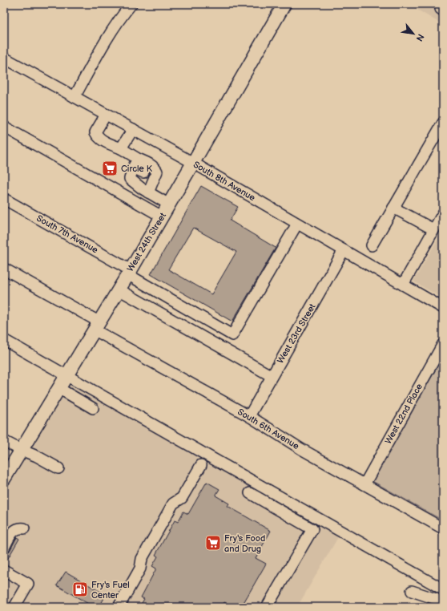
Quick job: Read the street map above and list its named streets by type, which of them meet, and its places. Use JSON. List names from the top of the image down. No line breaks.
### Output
{"streets":{"main road":["West 24th Street"],"street":["South 8th Avenue","South 7th Avenue","West 23rd Street","West 22nd Place","South 6th Avenue"]},"crossings":[["South 8th Avenue","South 7th Avenue"],["South 8th Avenue","West 24th Street"],["South 8th Avenue","West 23rd Street"],["South 7th Avenue","West 24th Street"],["West 24th Street","South 6th Avenue"],["West 23rd Street","South 6th Avenue"],["West 22nd Place","South 6th Avenue"]],"places":{"supermarket":["Circle K","Fry's Food and Drug"],"fuel station":["Fry's Fuel Center"]},"north":"bottom right"}
